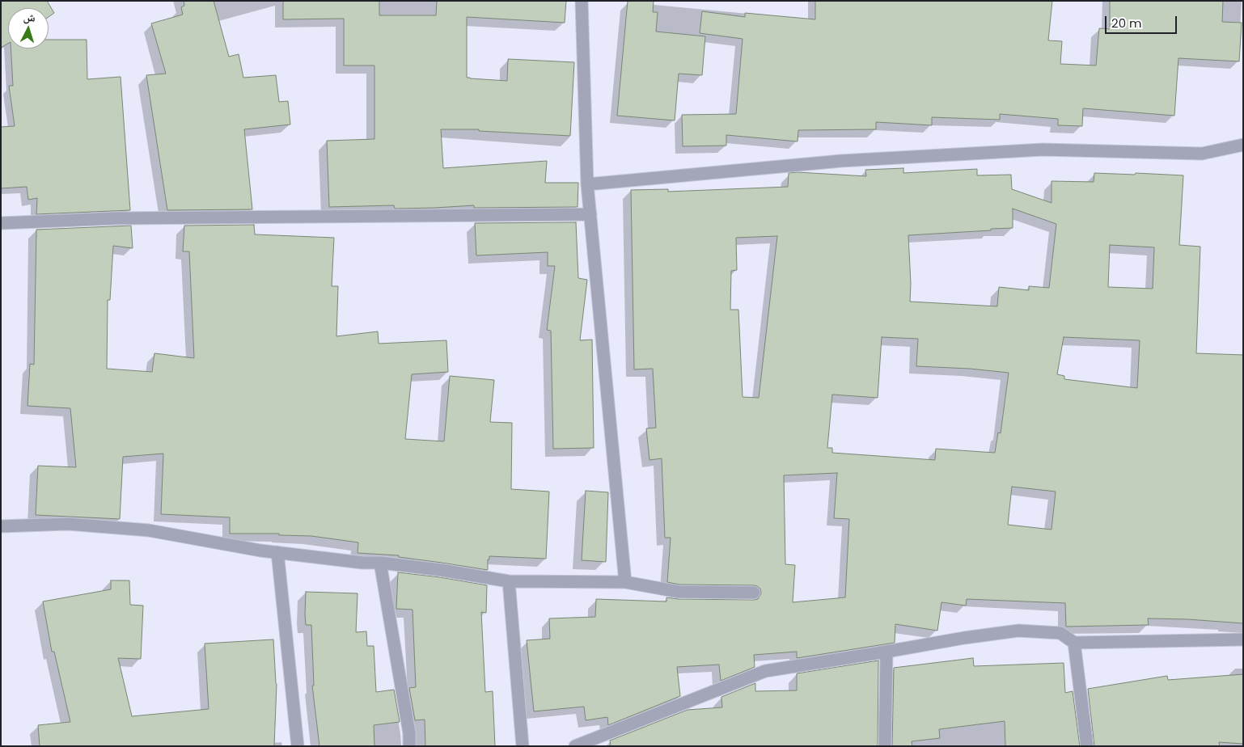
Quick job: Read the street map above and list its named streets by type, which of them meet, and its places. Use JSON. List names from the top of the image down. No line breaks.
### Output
{"scale_bar":"20 m","north":"top"}
